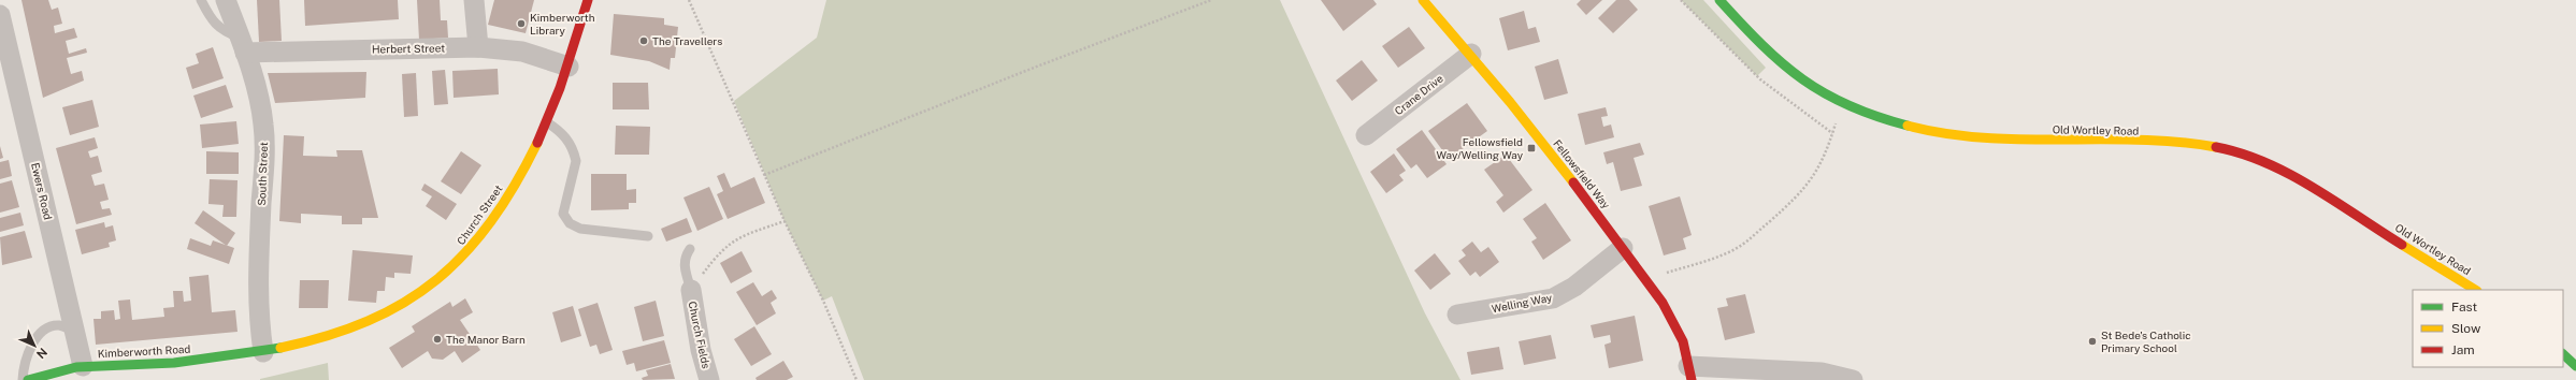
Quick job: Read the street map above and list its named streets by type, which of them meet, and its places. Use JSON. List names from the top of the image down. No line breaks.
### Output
{"streets":{"street":["Herbert Street","Crane Drive","Old Wortley Road","South Street","Fellowsfield Way","Ewers Road","Church Street","Welling Way","Church Fields","Kimberworth Road"]},"crossings":[["Herbert Street","South Street"],["Herbert Street","Church Street"],["Crane Drive","Fellowsfield Way"],["South Street","Church Street"],["South Street","Kimberworth Road"],["Fellowsfield Way","Welling Way"],["Ewers Road","Kimberworth Road"],["Church Street","Kimberworth Road"]],"places":{"other":["Kimberworth Library","The Travellers","The Manor Barn","St Bede's Catholic Primary School"],"transit":["Fellowsfield Way/Welling Way"]},"legend":["Fast","Slow","Jam"],"north":"bottom right"}
